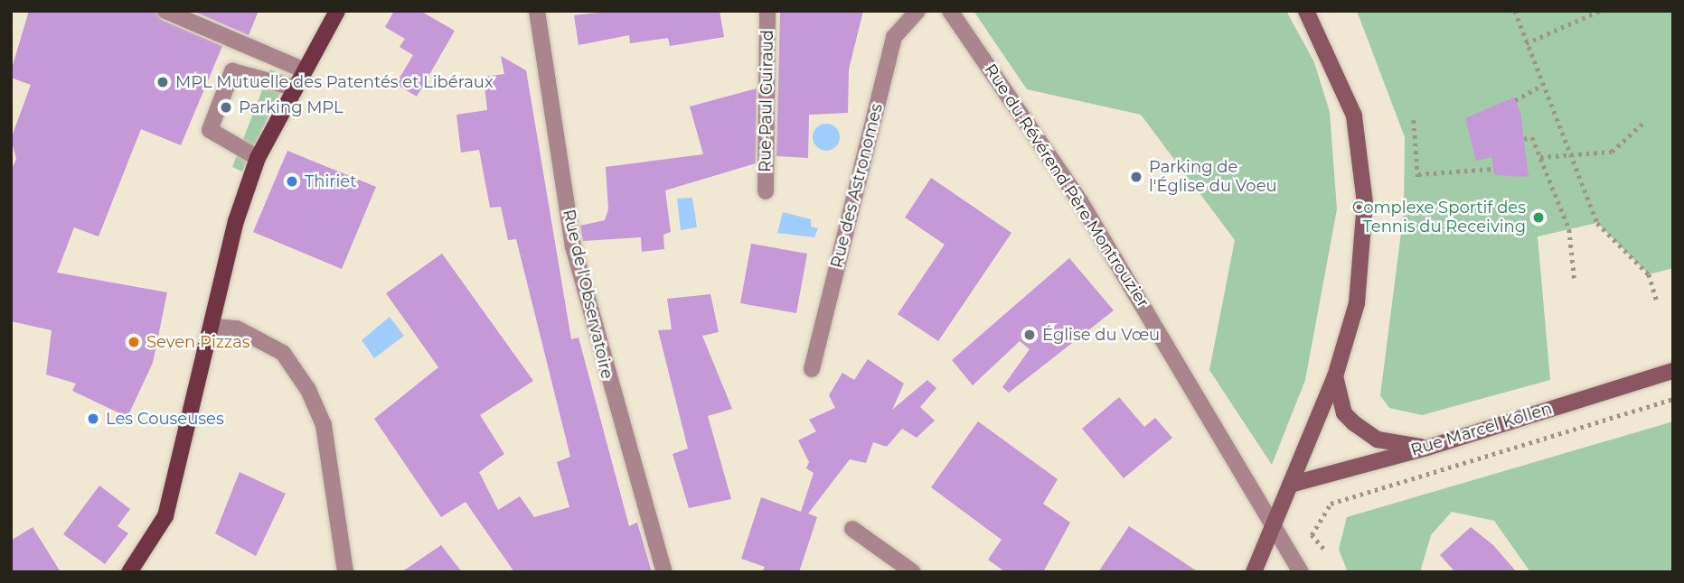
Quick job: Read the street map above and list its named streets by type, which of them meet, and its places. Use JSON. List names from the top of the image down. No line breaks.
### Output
{"streets":{"street":["Rue Paul Guiraud","Rue des Astronomes","Rue du Révérend Père Montrouzier","Rue de l'Observatoire","Rue Marcel Kollen"]},"places":["MPL Mutuelle des Patentés et Libéraux","Parking MPL","Parking de l'Église du Voeu","Thiriet","Complexe Sportif des Tennis du Receiving","Église du Vœu","Seven Pizzas","Les Couseuses"]}
